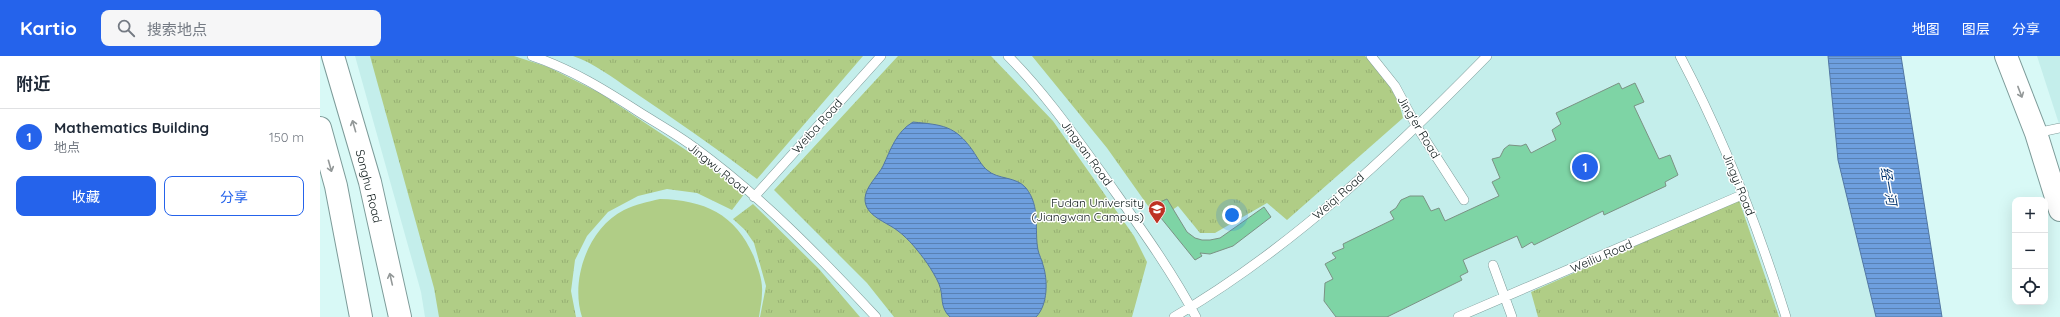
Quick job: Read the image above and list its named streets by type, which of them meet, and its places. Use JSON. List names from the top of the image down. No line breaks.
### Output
{"streets":{"main road":["Songhu Road"],"lane":["Weiba Road","Jing'er Road","Jingsan Road","Jingwu Road","Jingyi Road","Weiqi Road","Weiliu Road"]},"crossings":[["Weiba Road","Jingwu Road"],["Jing'er Road","Weiqi Road"],["Jingsan Road","Weiqi Road"],["Jingyi Road","Weiliu Road"]],"water":["经一河"],"places":{"school or university":["Fudan University (Jiangwan Campus)"]},"page":{"header":"Kartio","search":"搜索地点","nav":["地图","图层","分享"],"heading":"附近","list":[{"mark":"1","name":"Mathematics Building","note":"地点","value":"150 m"}],"pins":"1","buttons":["收藏","分享"],"map_buttons":["+","−"]}}
